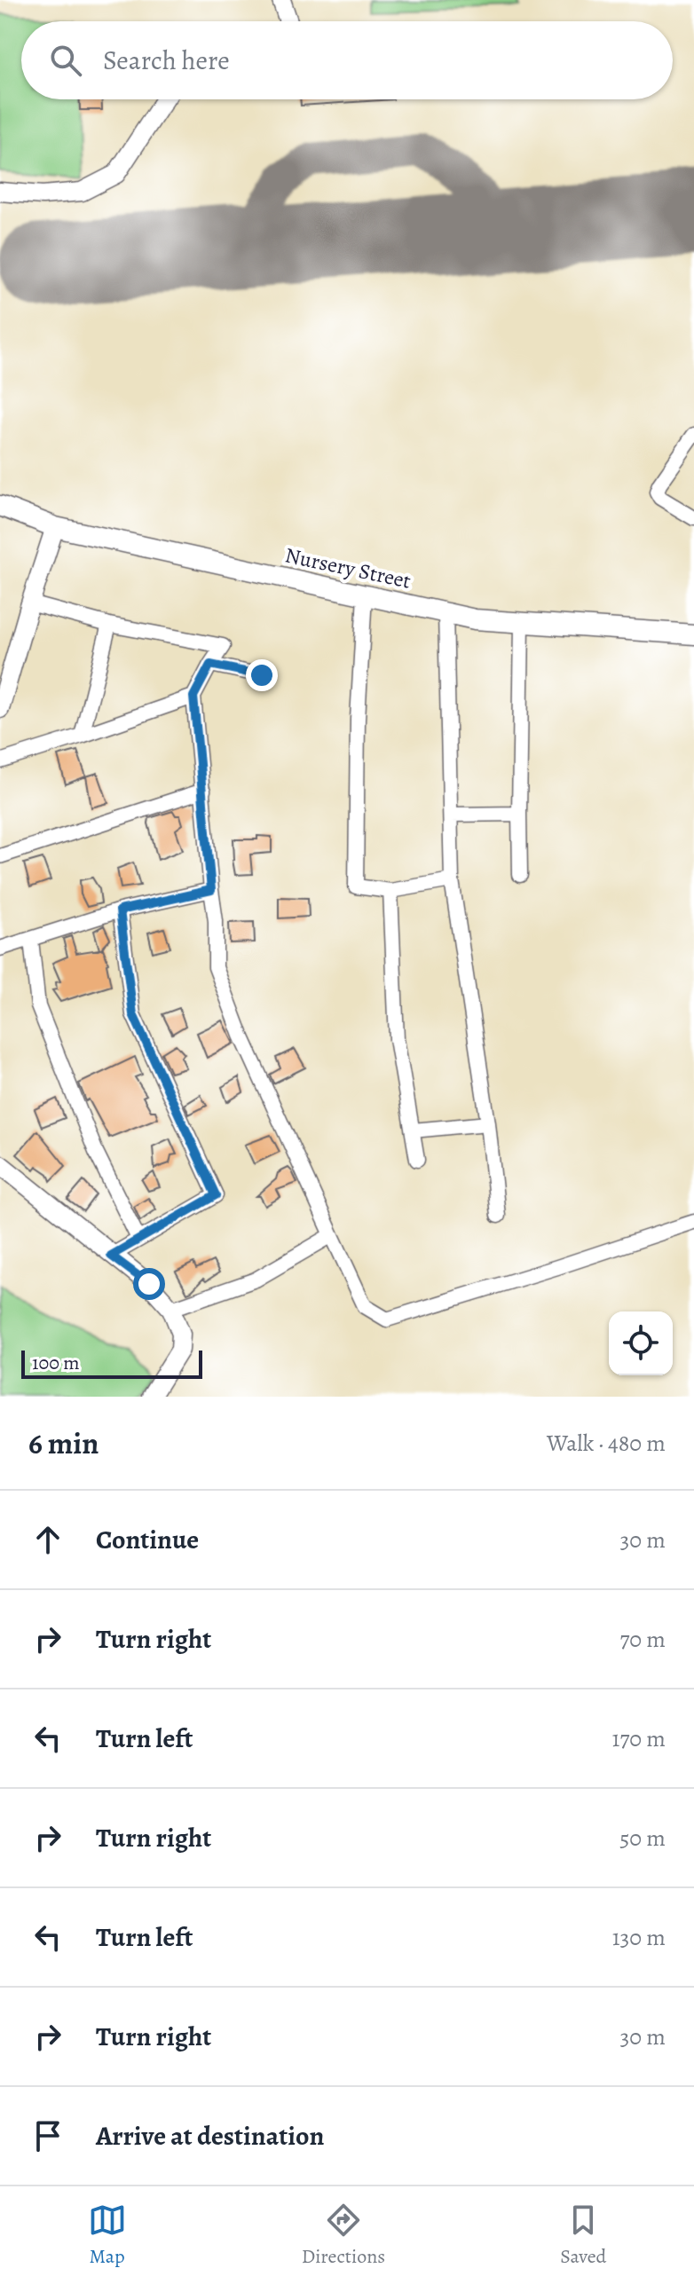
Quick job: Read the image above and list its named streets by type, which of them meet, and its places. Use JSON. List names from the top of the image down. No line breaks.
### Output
{"streets":{"main road":["Nursery Street"]},"scale_bar":"100 m","page":{"search":"Search here","scale":"100 m","heading":["6 min","Walk · 480 m"],"list":[["Continue","30 m"],["Turn right","70 m"],["Turn left","170 m"],["Turn right","50 m"],["Turn left","130 m"],["Turn right","30 m"],"Arrive at destination"],"nav":["Map","Directions","Saved"]}}
